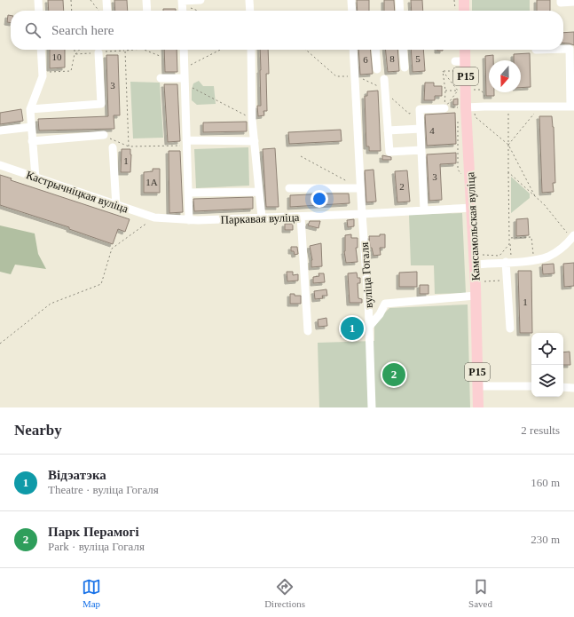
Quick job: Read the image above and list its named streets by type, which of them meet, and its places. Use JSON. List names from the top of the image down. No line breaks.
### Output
{"streets":{"main road":["Р15","Камсамольская вуліца"],"street":["Кастрычніцкая вуліца","Паркавая вуліца","вуліца Гогаля"]},"crossings":[["Кастрычніцкая вуліца","Паркавая вуліца"],["Паркавая вуліца","Камсамольская вуліца"],["Паркавая вуліца","вуліца Гогаля"]],"house_numbers":["10","8","5","6","3","4","1","3","1А","2","1"],"north":"bottom","page":{"search":"Search here","pins":["1","2"],"heading":["Nearby","2 results"],"list":[{"mark":"1","name":"Відэатэка","note":"Theatre · вуліца Гогаля","value":"160 m"},{"mark":"2","name":"Парк Перамогі","note":"Park · вуліца Гогаля","value":"230 m"}],"nav":["Map","Directions","Saved"]}}
